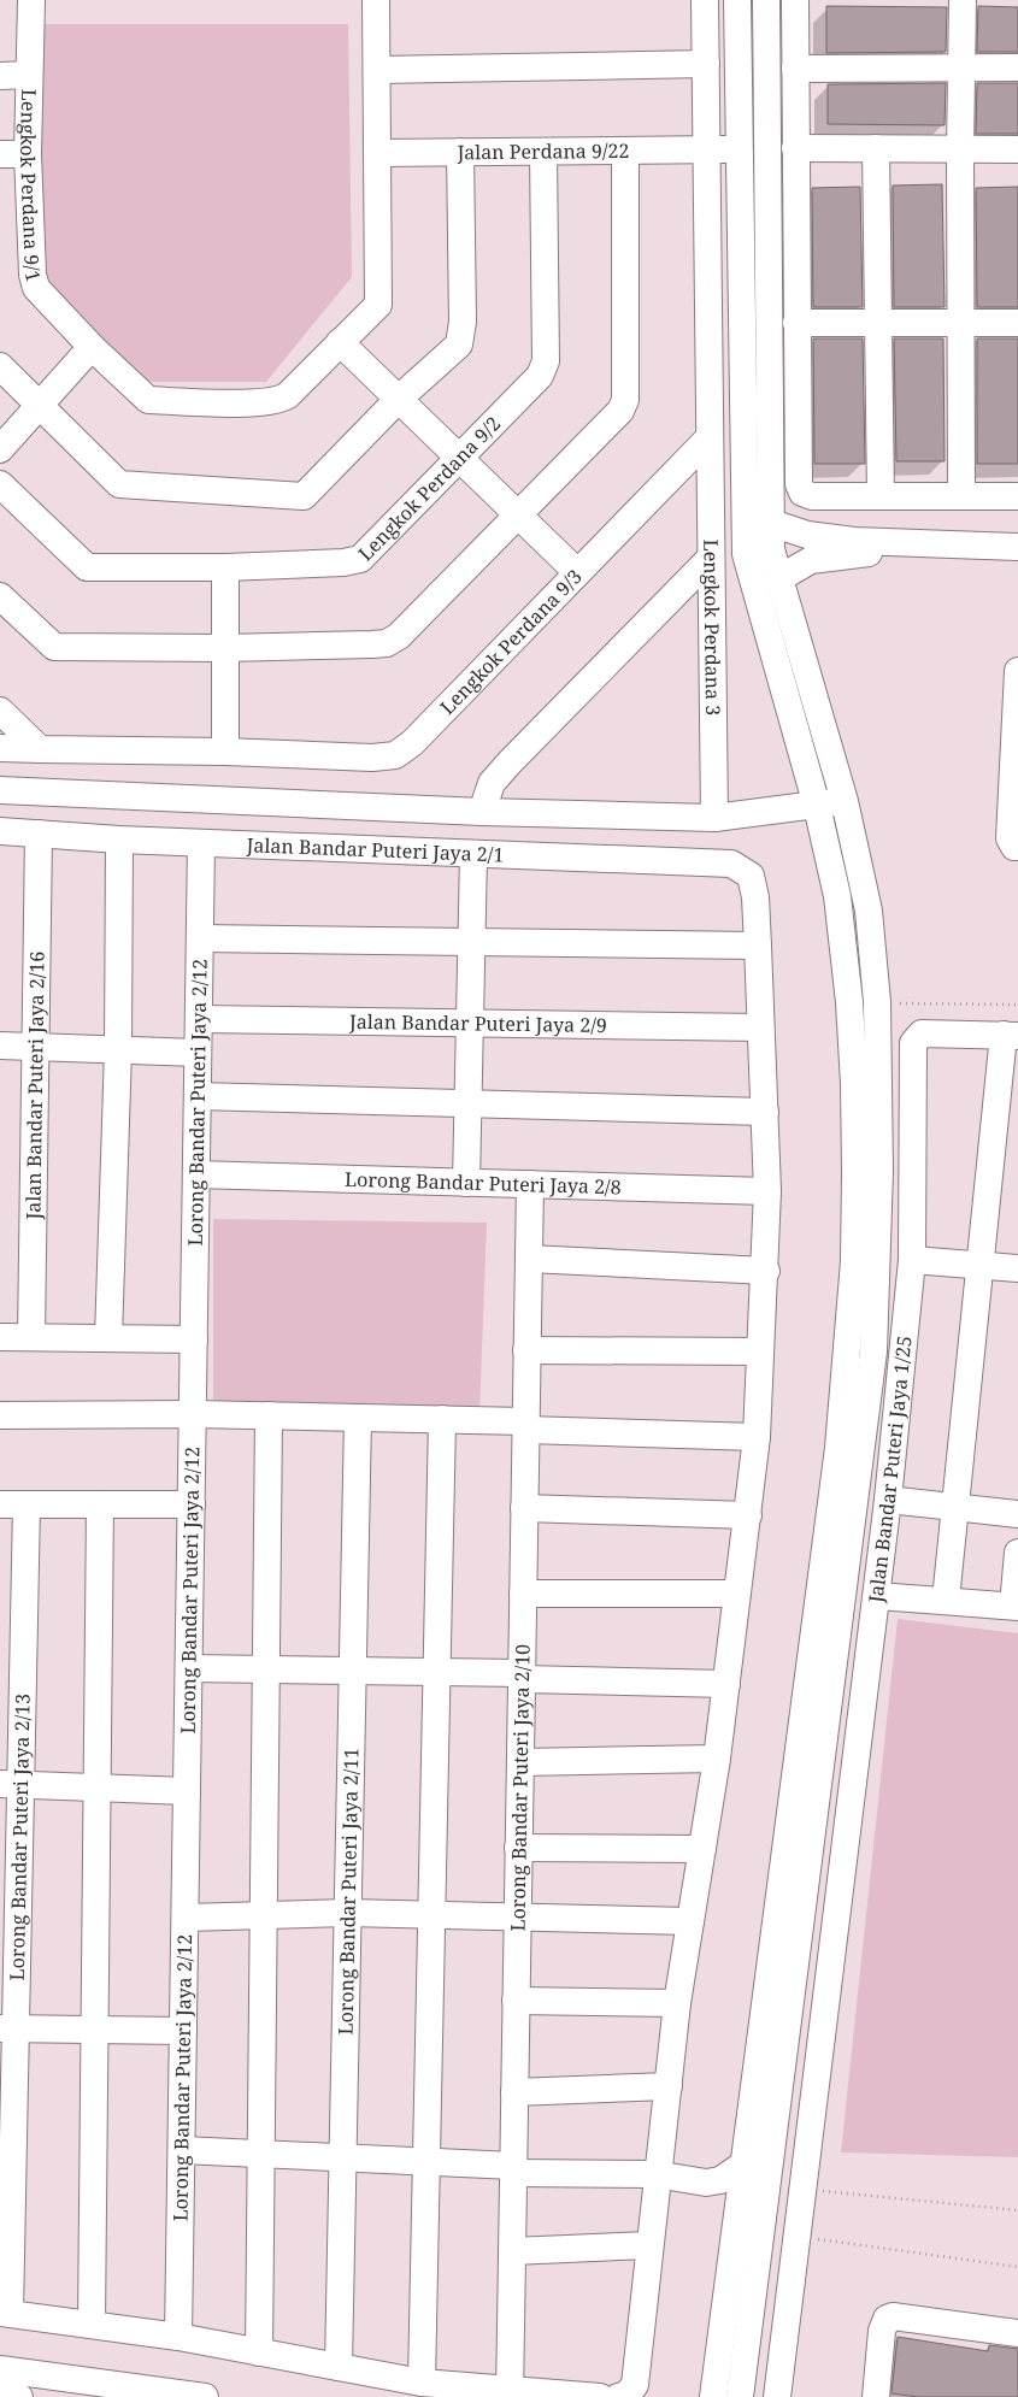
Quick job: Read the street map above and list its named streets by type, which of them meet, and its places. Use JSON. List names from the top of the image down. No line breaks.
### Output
{"streets":{"street":["Jalan Perdana 9/22","Lengkok Perdana 9/1","Lengkok Perdana 9/2","Lengkok Perdana 3","Lengkok Perdana 9/3","Jalan Bandar Puteri Jaya 2/1","Jalan Bandar Puteri Jaya 2/9","Jalan Bandar Puteri Jaya 2/16","Lorong Bandar Puteri Jaya 2/12","Lorong Bandar Puteri Jaya 2/8","Jalan Bandar Puteri Jaya 1/25","Lorong Bandar Puteri Jaya 2/10","Lorong Bandar Puteri Jaya 2/13","Lorong Bandar Puteri Jaya 2/11"]},"crossings":[["Jalan Perdana 9/22","Lengkok Perdana 9/1"],["Jalan Perdana 9/22","Lengkok Perdana 9/2"],["Lengkok Perdana 3","Lengkok Perdana 9/3"],["Jalan Bandar Puteri Jaya 2/1","Jalan Bandar Puteri Jaya 2/16"],["Jalan Bandar Puteri Jaya 2/1","Lorong Bandar Puteri Jaya 2/12"],["Jalan Bandar Puteri Jaya 2/9","Lorong Bandar Puteri Jaya 2/12"],["Lorong Bandar Puteri Jaya 2/12","Lorong Bandar Puteri Jaya 2/8"],["Lorong Bandar Puteri Jaya 2/8","Lorong Bandar Puteri Jaya 2/10"]]}
